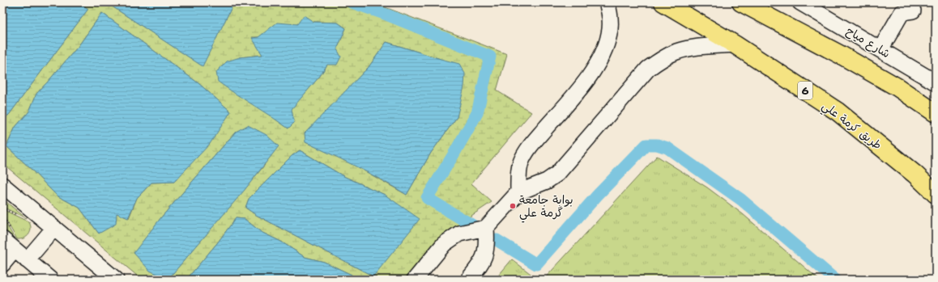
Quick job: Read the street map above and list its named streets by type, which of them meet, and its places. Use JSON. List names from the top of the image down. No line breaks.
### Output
{"streets":{"highway":["6","طريق كرمة علي"],"street":["شارع مياح"]},"places":["بوابة جامعة گرمة علي"]}
